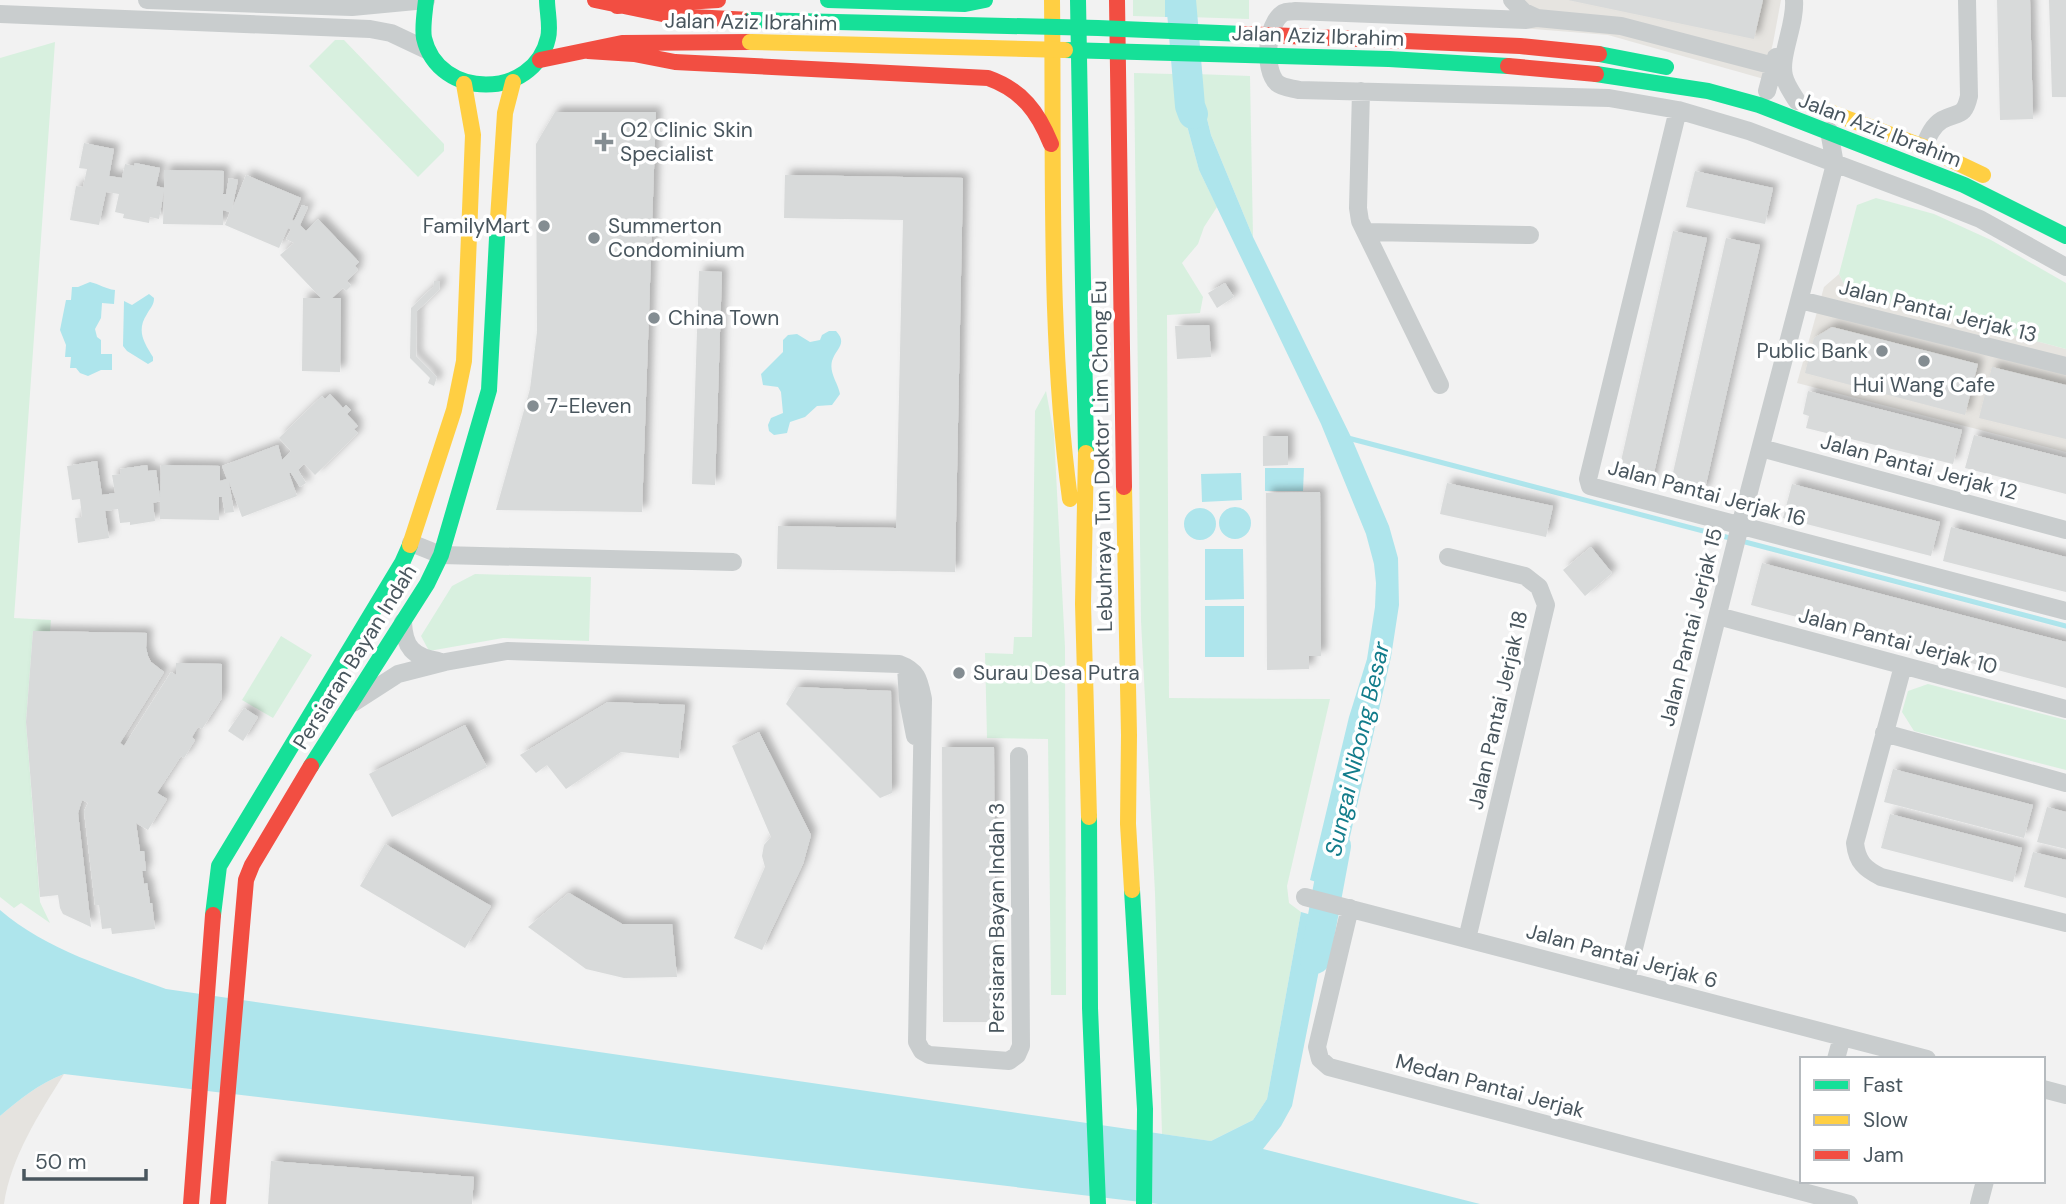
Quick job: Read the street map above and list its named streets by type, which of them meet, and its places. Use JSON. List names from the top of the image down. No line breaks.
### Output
{"streets":{"main road":["Jalan Aziz Ibrahim","Lebuhraya Tun Doktor Lim Chong Eu","Persiaran Bayan Indah"],"street":["Jalan Pantai Jerjak 13","Jalan Pantai Jerjak 12","Jalan Pantai Jerjak 16","Jalan Pantai Jerjak 15","Jalan Pantai Jerjak 10","Jalan Pantai Jerjak 18","Persiaran Bayan Indah 3","Jalan Pantai Jerjak 6","Medan Pantai Jerjak"]},"crossings":[["Jalan Aziz Ibrahim","Jalan Pantai Jerjak 15"],["Jalan Pantai Jerjak 13","Jalan Pantai Jerjak 15"],["Jalan Pantai Jerjak 12","Jalan Pantai Jerjak 15"],["Jalan Pantai Jerjak 16","Jalan Pantai Jerjak 15"],["Jalan Pantai Jerjak 15","Jalan Pantai Jerjak 10"],["Jalan Pantai Jerjak 15","Jalan Pantai Jerjak 6"],["Persiaran Bayan Indah","Persiaran Bayan Indah 3"],["Jalan Pantai Jerjak 18","Jalan Pantai Jerjak 6"],["Jalan Pantai Jerjak 6","Medan Pantai Jerjak"]],"water":["Sungai Nibong Besar"],"places":{"health":["O2 Clinic Skin Specialist"],"other":["FamilyMart","Summerton Condominium","China Town","Public Bank","Hui Wang Cafe","7-Eleven","Surau Desa Putra"]},"legend":["Fast","Slow","Jam"],"scale_bar":"50 m"}
